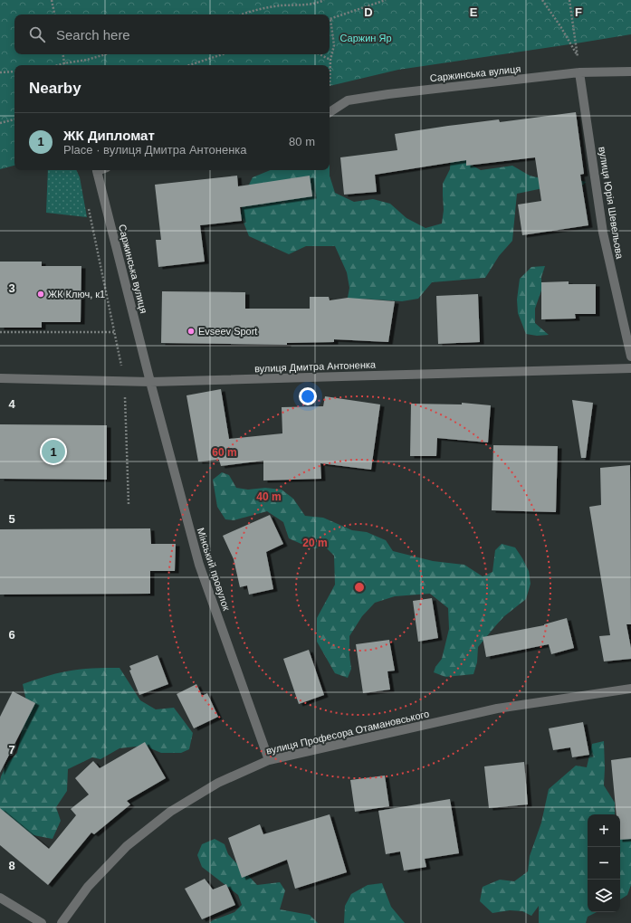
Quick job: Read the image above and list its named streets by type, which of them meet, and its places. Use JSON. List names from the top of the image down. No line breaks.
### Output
{"streets":{"street":["Саржинська вулиця","вулиця Юрія Шевельова","вулиця Дмитра Антоненка","Мінський провулок","вулиця Професора Отамановського"]},"crossings":[["Саржинська вулиця","вулиця Юрія Шевельова"],["Саржинська вулиця","вулиця Дмитра Антоненка"],["Саржинська вулиця","Мінський провулок"],["вулиця Дмитра Антоненка","Мінський провулок"],["Мінський провулок","вулиця Професора Отамановського"]],"parks":["Саржин Яр"],"places":["ЖК Ключ, к1","Evseev Sport"],"page":{"search":"Search here","heading":"Nearby","list":[{"mark":"1","name":"ЖК Дипломат","note":"Place · вулиця Дмитра Антоненка","value":"80 m"}],"pins":"1","map_buttons":["+","−"]},"grid":{"columns":["D","E","F"],"rows":["3","4","5","6","7","8"]},"rings":["60 m","40 m","20 m"]}
